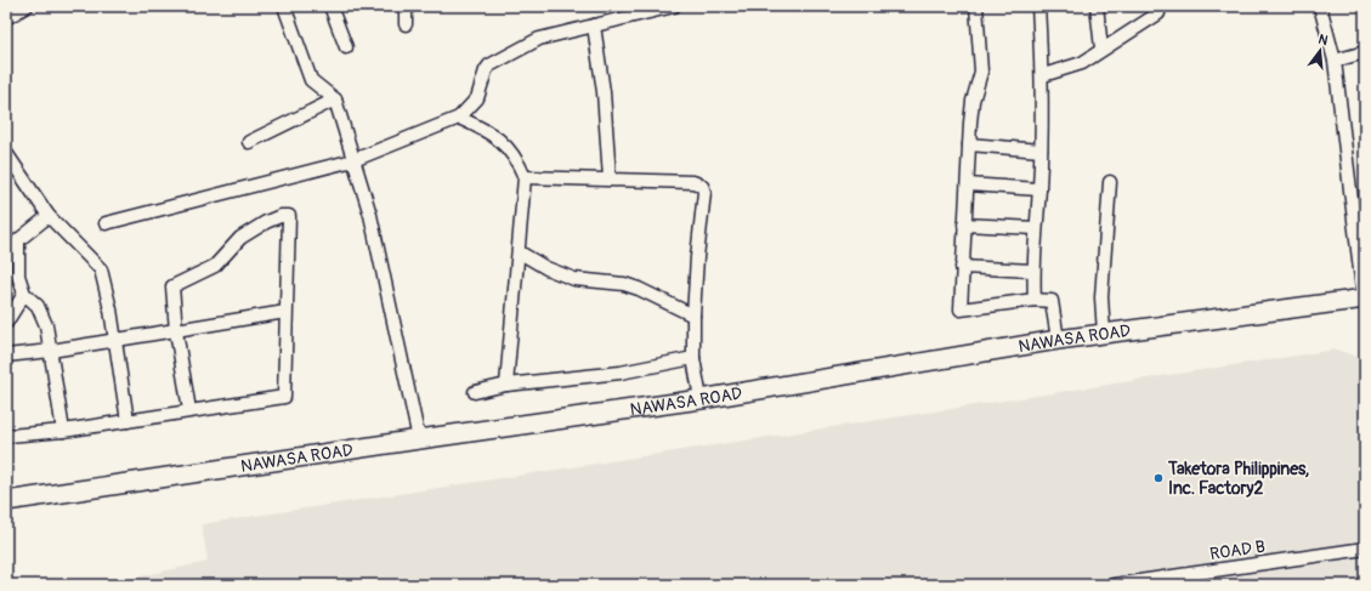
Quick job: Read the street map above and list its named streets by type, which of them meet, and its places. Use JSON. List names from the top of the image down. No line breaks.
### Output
{"streets":{"street":["NAWASA ROAD","ROAD B"]},"places":["Taketora Philippines, Inc. Factory2"],"north":"top"}
